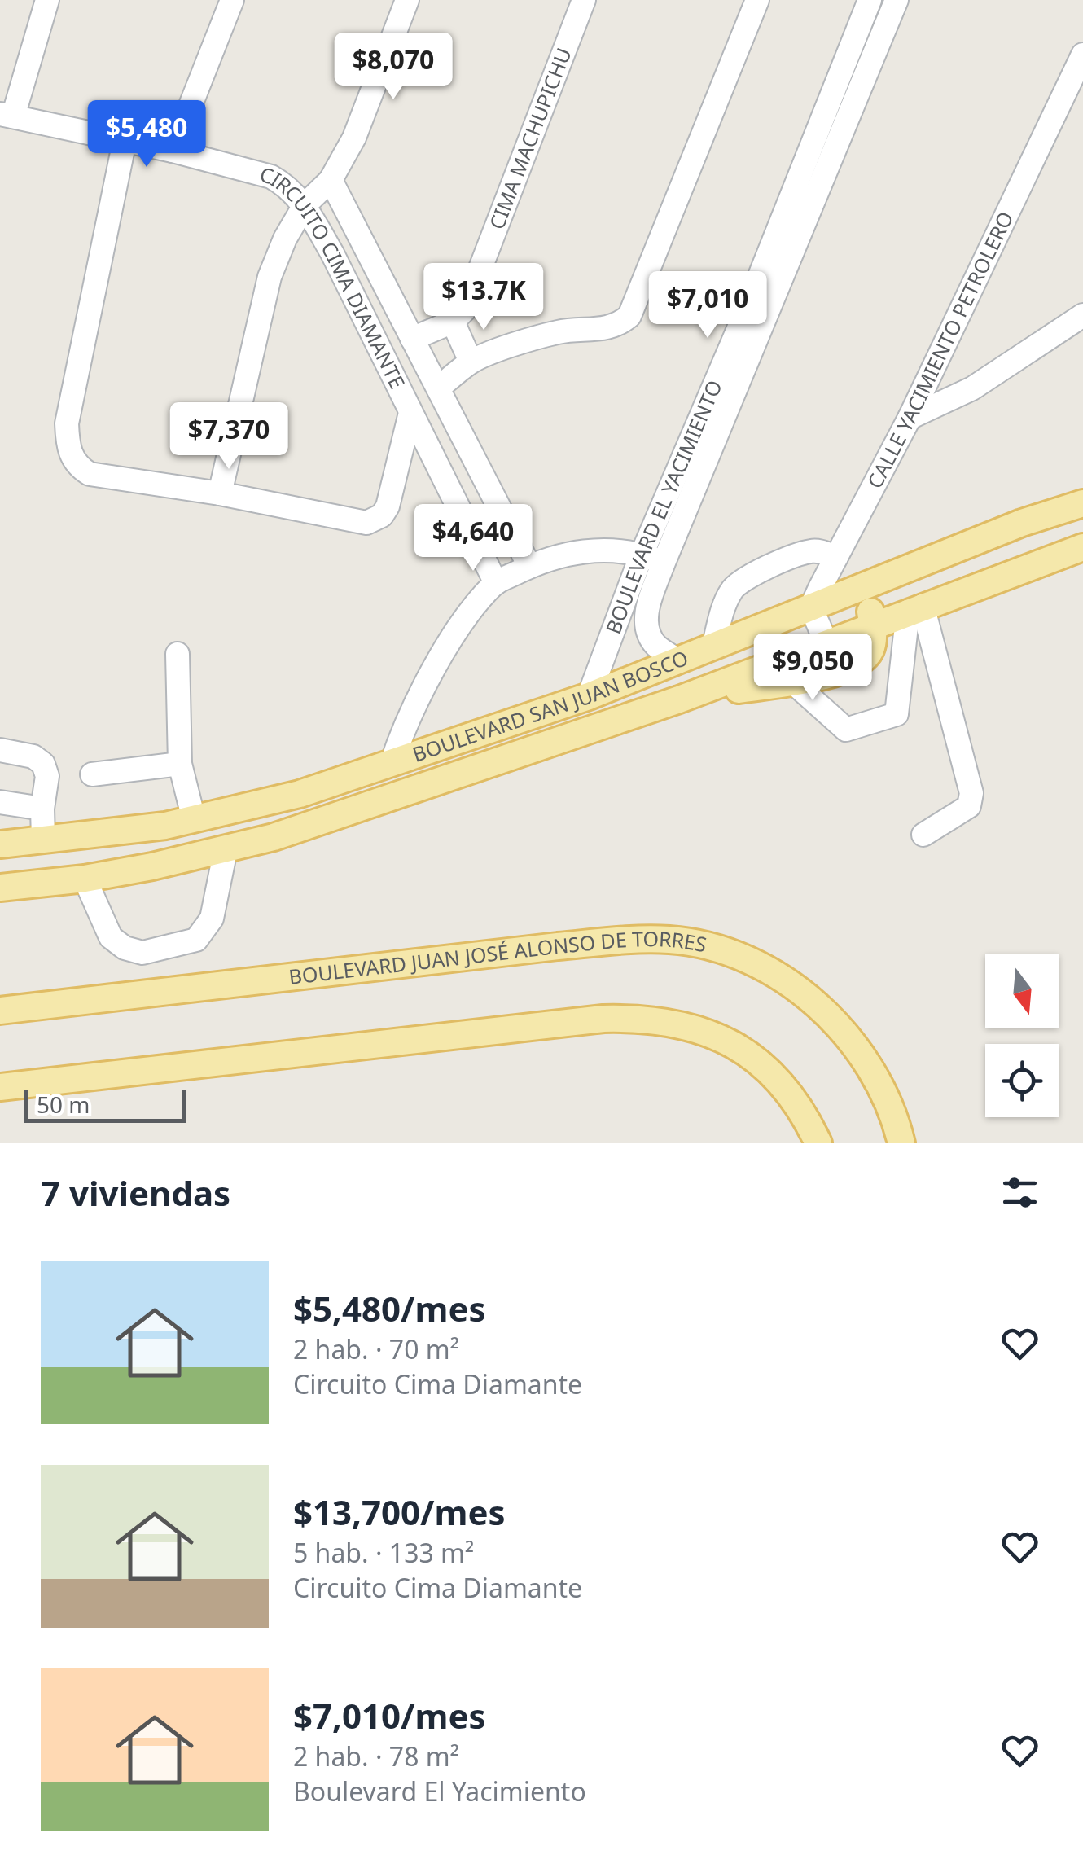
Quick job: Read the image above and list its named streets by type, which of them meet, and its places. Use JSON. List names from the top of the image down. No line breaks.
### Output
{"streets":{"main road":["BOULEVARD SAN JUAN BOSCO","BOULEVARD JUAN JOSÉ ALONSO DE TORRES"],"street":["CIMA MACHUPICHU","CIRCUITO CIMA DIAMANTE","CALLE YACIMIENTO PETROLERO","BOULEVARD EL YACIMIENTO"]},"crossings":[["CALLE YACIMIENTO PETROLERO","BOULEVARD SAN JUAN BOSCO"],["BOULEVARD EL YACIMIENTO","BOULEVARD SAN JUAN BOSCO"]],"scale_bar":"50 m","north":"bottom","page":{"price":["$8,070","$5,480","$13.7K","$7,010","$7,370","$4,640","$9,050"],"scale":"50 m","heading":"7 viviendas","list":[{"name":"$5,480/mes","note":"2 hab. · 70 m² · Circuito Cima Diamante"},{"name":"$13,700/mes","note":"5 hab. · 133 m² · Circuito Cima Diamante"},{"name":"$7,010/mes","note":"2 hab. · 78 m² · Boulevard El Yacimiento"}]}}
